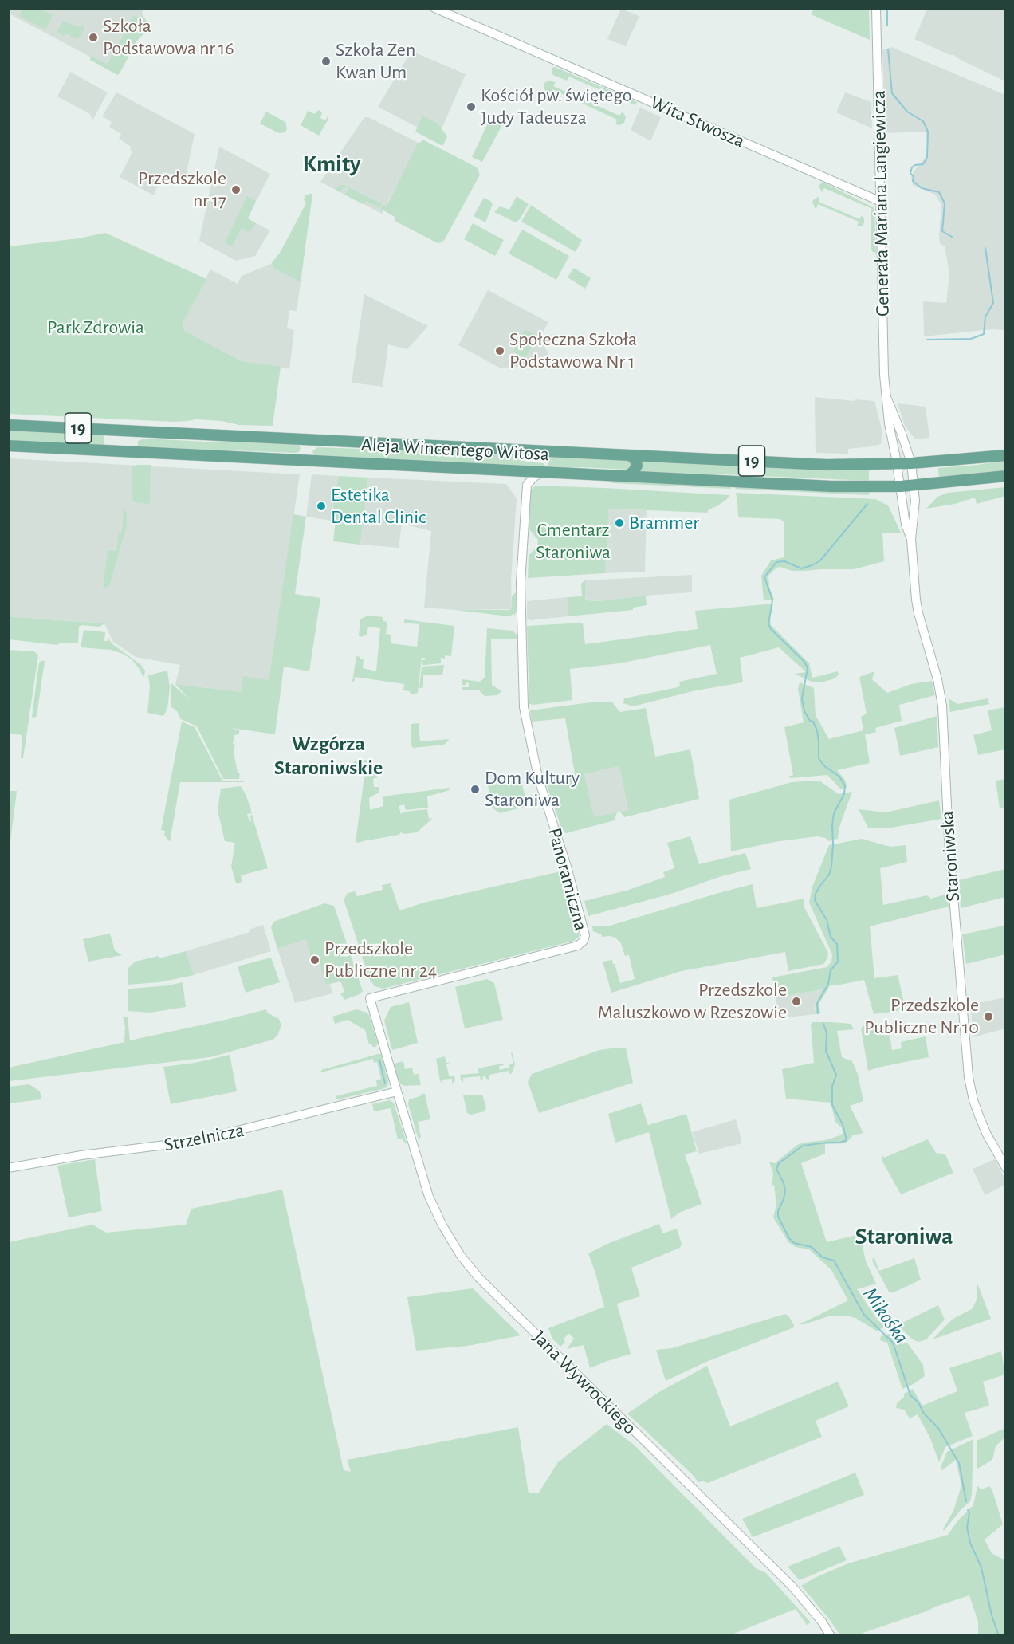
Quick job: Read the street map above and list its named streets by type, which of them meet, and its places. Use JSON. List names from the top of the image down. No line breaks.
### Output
{"streets":{"main road":["19","Aleja Wincentego Witosa"],"street":["Wita Stwosza","Generała Mariana Langiewicza","Staroniwska","Panoramiczna","Strzelnicza","Jana Wywrockiego"]},"crossings":[["Wita Stwosza","Generała Mariana Langiewicza"],["Generała Mariana Langiewicza","19"],["Generała Mariana Langiewicza","Aleja Wincentego Witosa"],["Generała Mariana Langiewicza","Staroniwska"],["19","Aleja Wincentego Witosa"],["19","Staroniwska"],["Aleja Wincentego Witosa","Staroniwska"],["Panoramiczna","Jana Wywrockiego"],["Strzelnicza","Jana Wywrockiego"]],"districts":["Kmity","Wzgórza Staroniwskie","Staroniwa"],"water":["Mikośka"],"parks":["Park Zdrowia","Cmentarz Staroniwa"],"places":["Szkoła Podstawowa nr 16","Szkoła Zen Kwan Um","Kościół pw. świętego Judy Tadeusza","Przedszkole nr 17","Społeczna Szkoła Podstawowa Nr 1","Estetika Dental Clinic","Brammer","Dom Kultury Staroniwa","Przedszkole Publiczne nr 24","Przedszkole Maluszkowo w Rzeszowie","Przedszkole Publiczne Nr 10"]}
